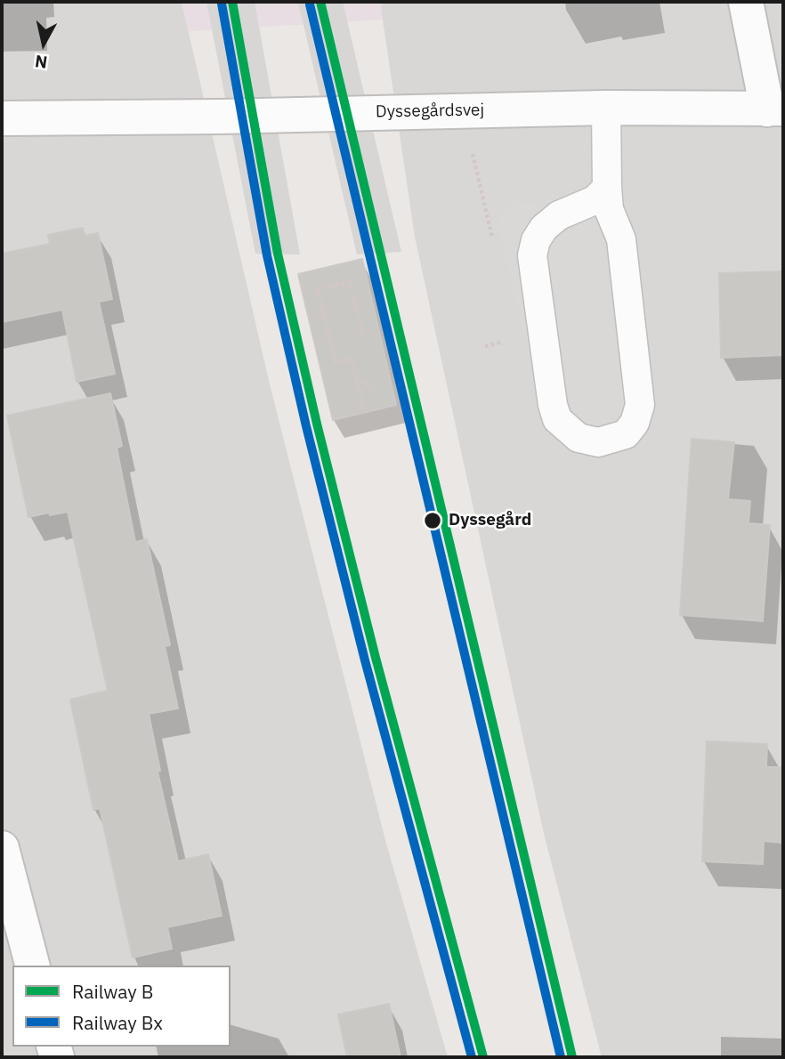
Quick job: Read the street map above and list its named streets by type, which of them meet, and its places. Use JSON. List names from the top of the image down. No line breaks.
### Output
{"streets":{"street":["Dyssegårdsvej"]},"places":["Dyssegård"],"lines":["rail line B","rail line Bx"],"legend":["Railway B","Railway Bx"],"north":"bottom"}
